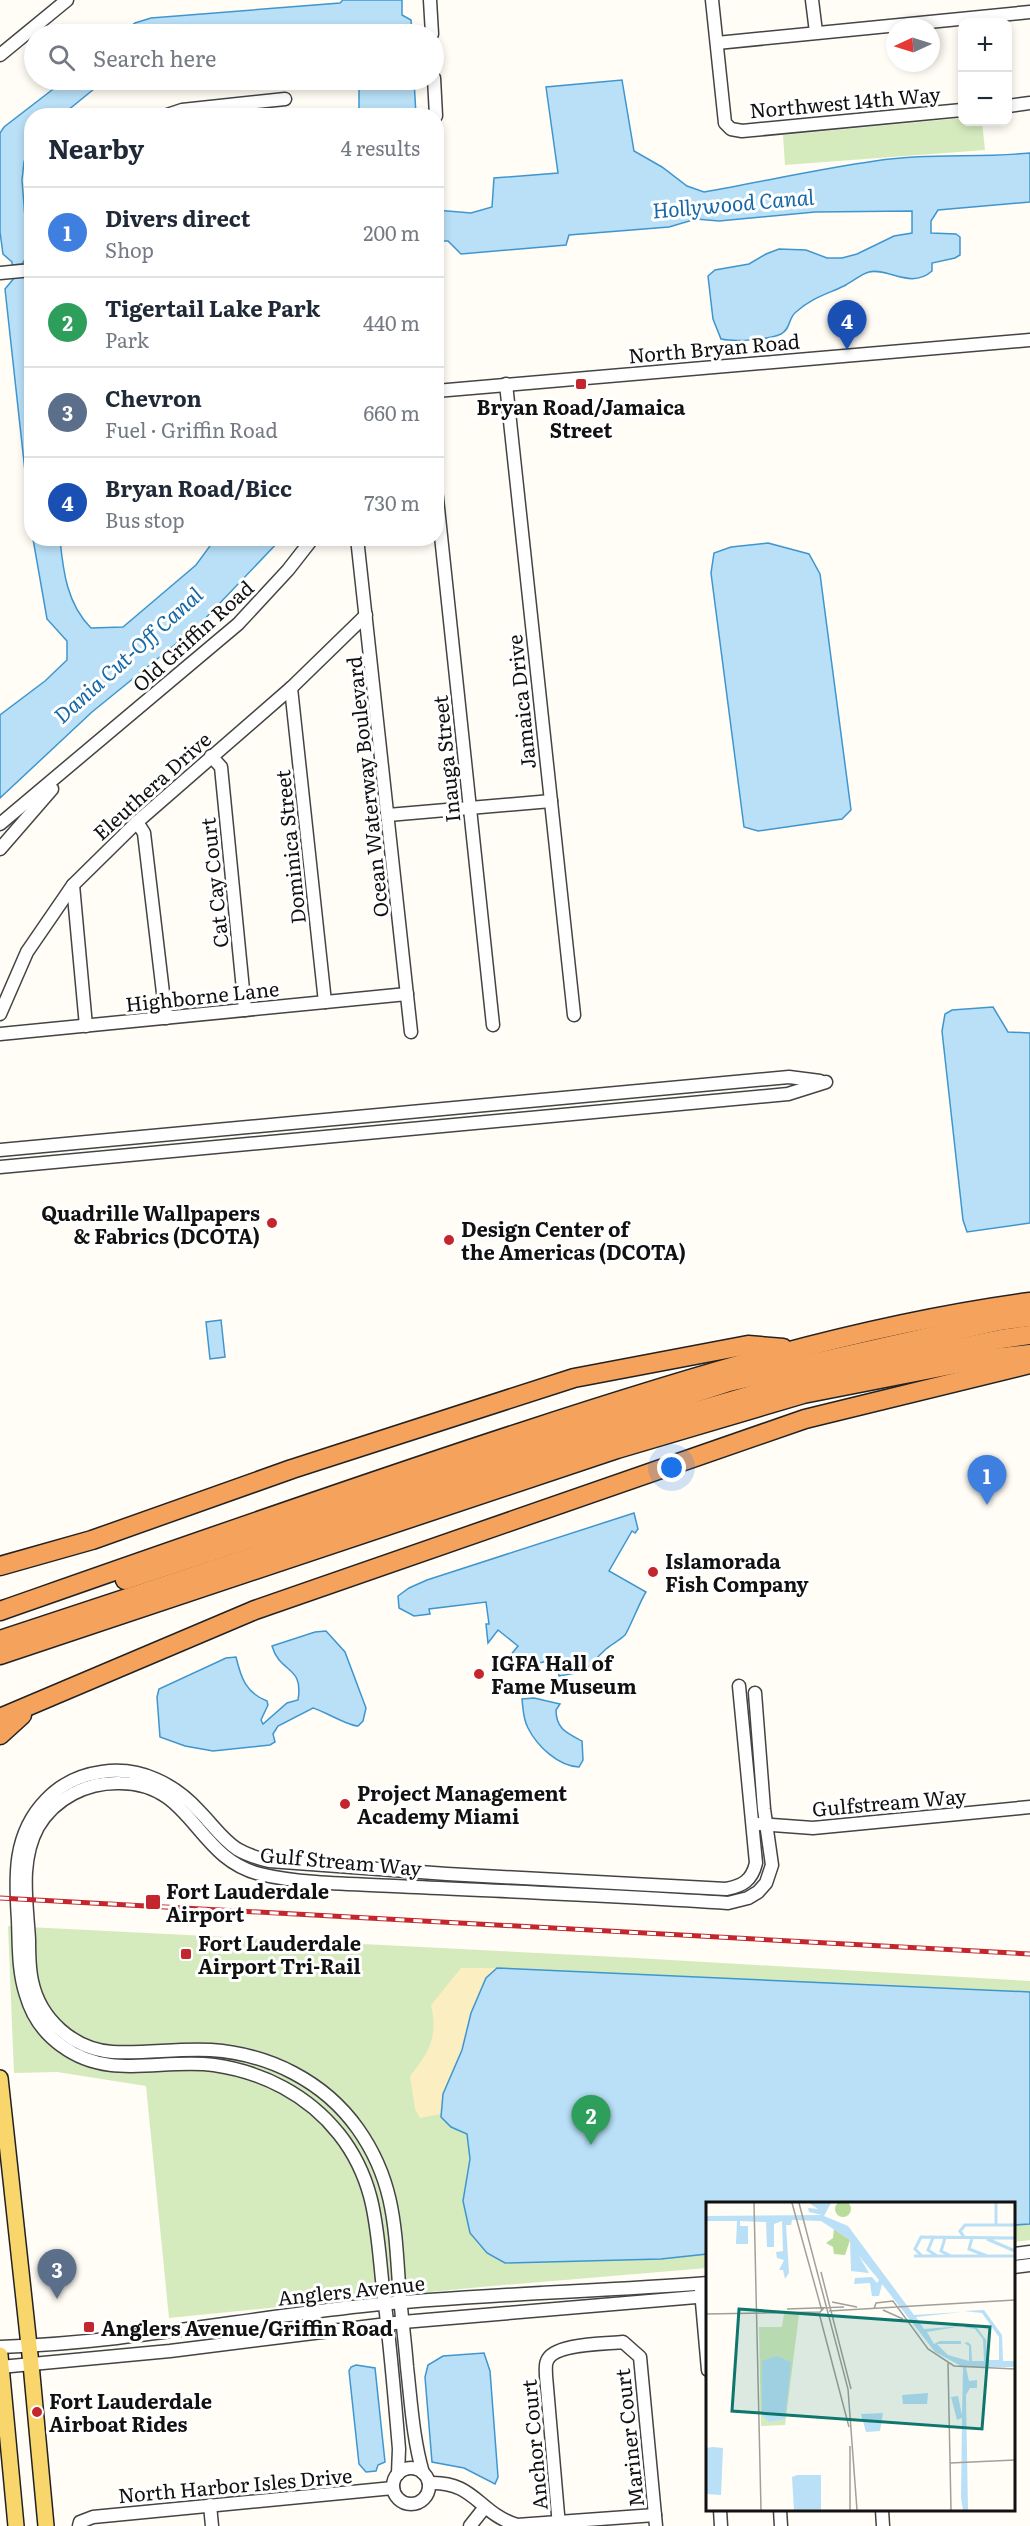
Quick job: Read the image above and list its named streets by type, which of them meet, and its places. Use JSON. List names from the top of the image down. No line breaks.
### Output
{"streets":{"street":["Northwest 14th Way","North Bryan Road","Old Griffin Road","Jamaica Drive","Inauga Street","Eleuthera Drive","Ocean Waterway Boulevard","Dominica Street","Cat Cay Court","Highborne Lane","Gulfstream Way","Gulf Stream Way","Anglers Avenue","Mariner Court","Anchor Court","North Harbor Isles Drive"]},"crossings":[["North Bryan Road","Jamaica Drive"],["Eleuthera Drive","Ocean Waterway Boulevard"],["Eleuthera Drive","Dominica Street"],["Eleuthera Drive","Cat Cay Court"],["Ocean Waterway Boulevard","Highborne Lane"],["Dominica Street","Highborne Lane"],["Cat Cay Court","Highborne Lane"],["Gulfstream Way","Gulf Stream Way"],["Gulf Stream Way","Anglers Avenue"],["Gulf Stream Way","North Harbor Isles Drive"],["Mariner Court","Anchor Court"]],"water":["Hollywood Canal","Dania Cut-Off Canal"],"places":{"transit":["Bryan Road/Jamaica Street","Fort Lauderdale Airport","Fort Lauderdale Airport Tri-Rail","Anglers Avenue/Griffin Road"],"other":["Quadrille Wallpapers & Fabrics (DCOTA)","Design Center of the Americas (DCOTA)","Islamorada Fish Company","IGFA Hall of Fame Museum","Project Management Academy Miami","Fort Lauderdale Airboat Rides"]},"north":"left","page":{"map_buttons":["+","−"],"search":"Search here","heading":["Nearby","4 results"],"list":[{"mark":"1","name":"Divers direct","note":"Shop","value":"200 m"},{"mark":"2","name":"Tigertail Lake Park","note":"Park","value":"440 m"},{"mark":"3","name":"Chevron","note":"Fuel · Griffin Road","value":"660 m"},{"mark":"4","name":"Bryan Road/Bicc","note":"Bus stop","value":"730 m"}],"pins":["4","1","2","3"]}}
